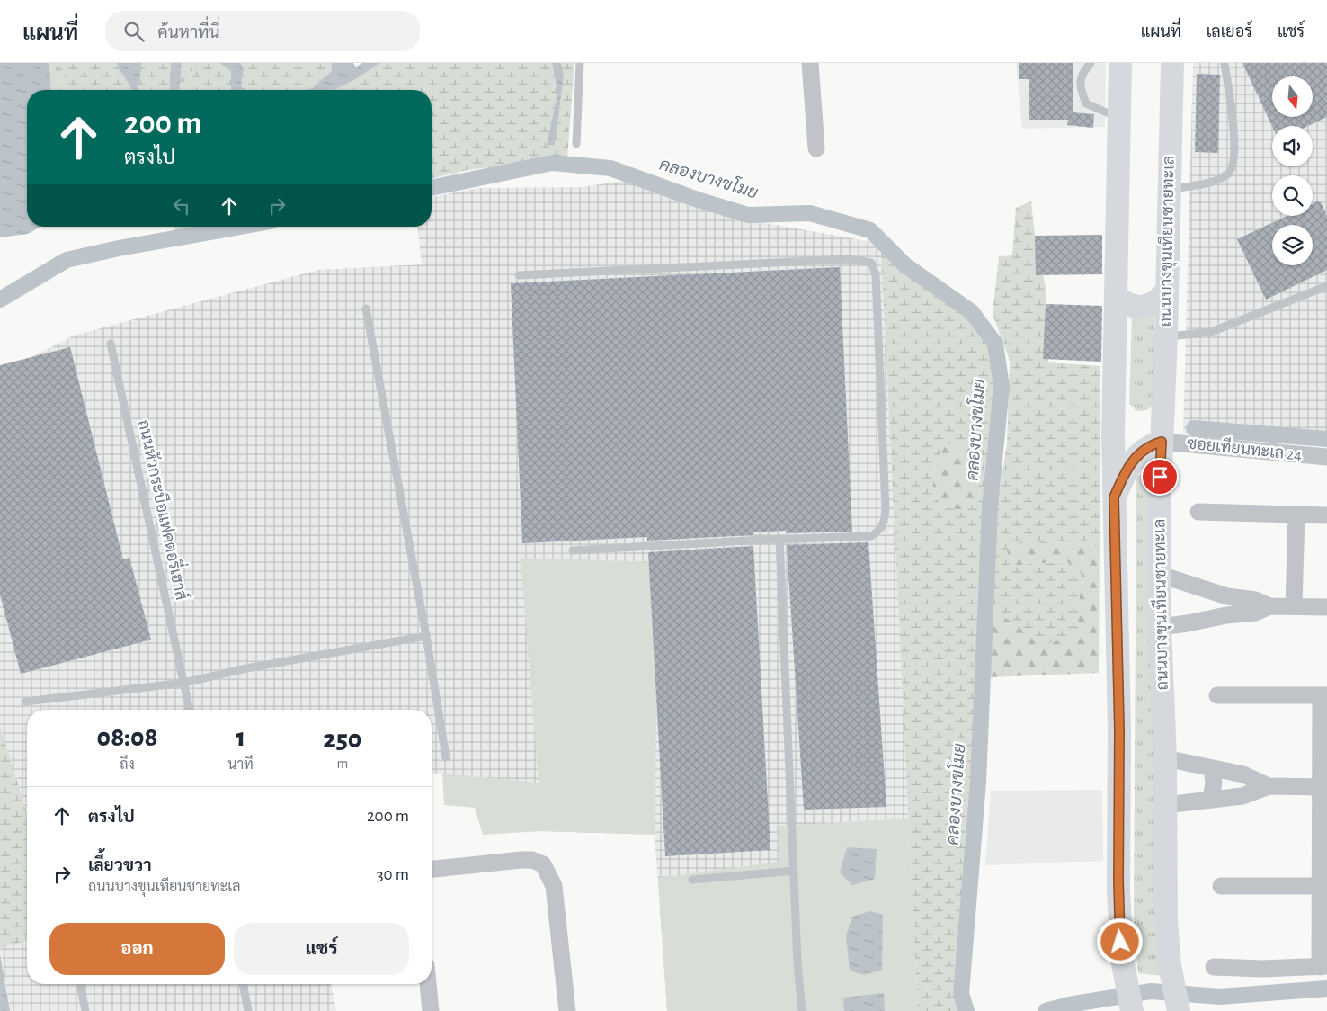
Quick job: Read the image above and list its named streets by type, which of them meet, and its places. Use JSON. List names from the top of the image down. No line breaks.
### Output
{"streets":{"main road":["ถนนบางขุนเทียนชายทะเล"],"street":["ซอยเทียนทะเล 24"],"lane":["ถนนหัวกระบือแฟคตอรี่เฮาส์"]},"crossings":[["ถนนบางขุนเทียนชายทะเล","ซอยเทียนทะเล 24"]],"water":["คลองบางขโมย"],"north":"bottom","page":{"header":"แผนที่","search":"ค้นหาที่นี่","nav":["แผนที่","เลเยอร์","แชร์"],"turn":["200 m","ตรงไป"],"eta":["08:08","ถึง","1","นาที","250","m"],"list":[{"name":"ตรงไป","value":"200 m"},{"name":"เลี้ยวขวา","note":"ถนนบางขุนเทียนชายทะเล","value":"30 m"}],"buttons":["ออก","แชร์"]}}
